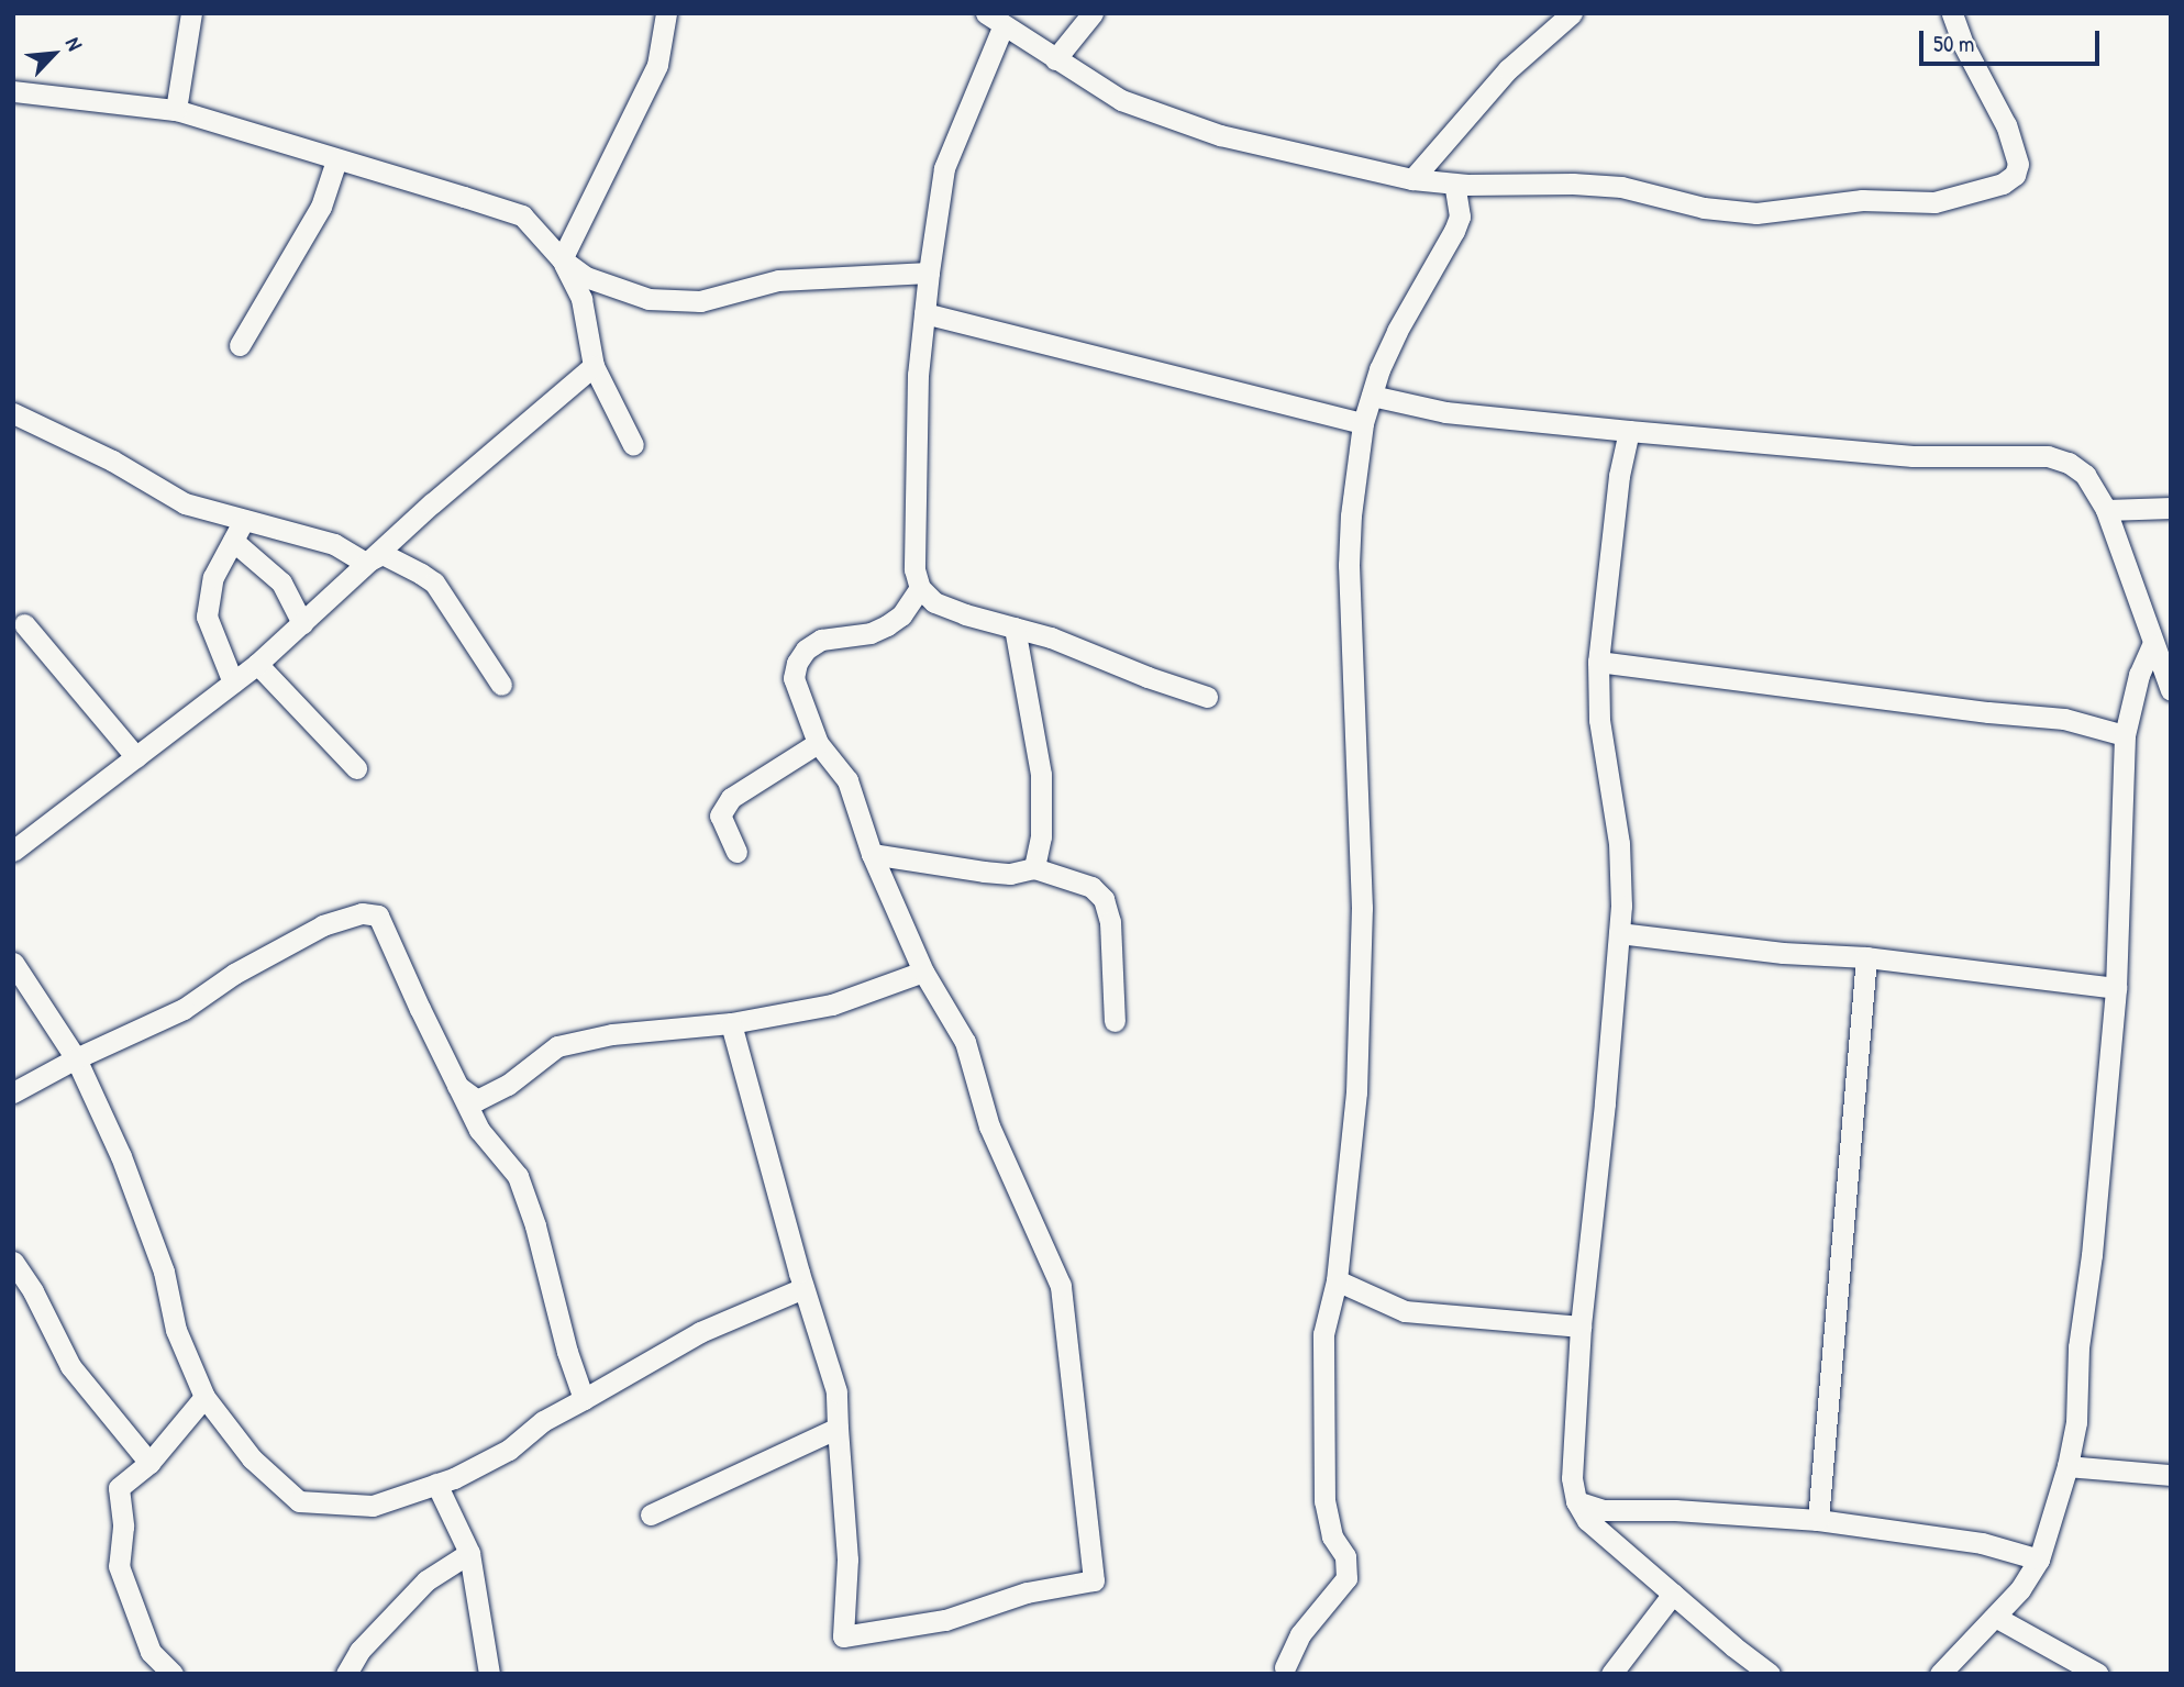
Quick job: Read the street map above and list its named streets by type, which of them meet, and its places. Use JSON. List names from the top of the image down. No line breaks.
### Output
{"scale_bar":"50 m","north":"top right"}
